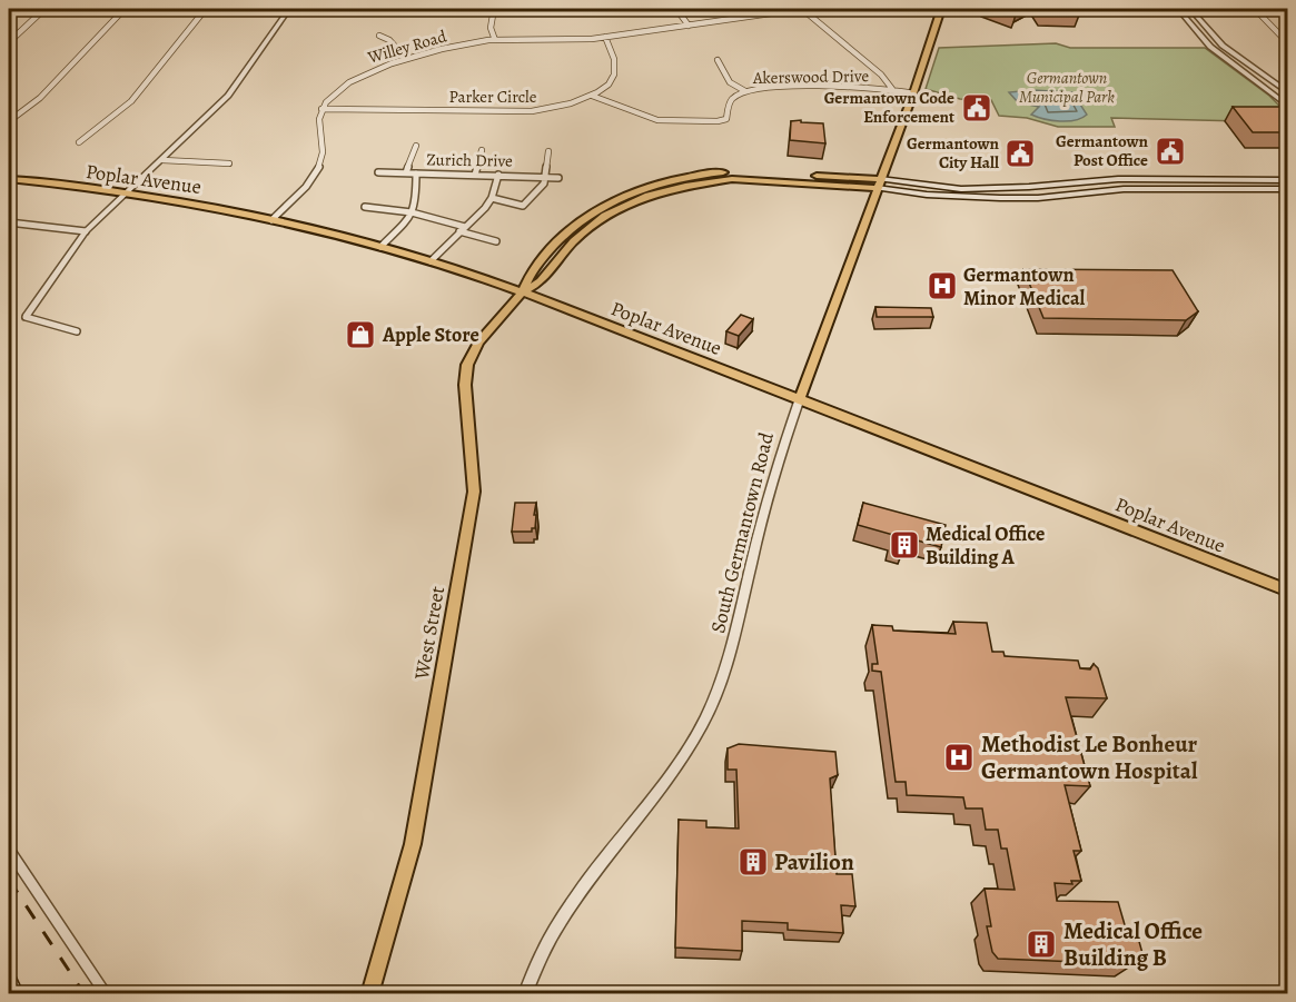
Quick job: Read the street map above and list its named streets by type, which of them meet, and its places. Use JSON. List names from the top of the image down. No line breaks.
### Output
{"streets":{"main road":["Poplar Avenue","South Germantown Road","West Street"],"street":["Willey Road","Akerswood Drive","Parker Circle","Zurich Drive"]},"crossings":[["Willey Road","Parker Circle"],["Akerswood Drive","Parker Circle"],["Akerswood Drive","South Germantown Road"],["Poplar Avenue","South Germantown Road"],["Poplar Avenue","West Street"],["South Germantown Road","West Street"]],"parks":["Germantown Municipal Park"],"places":{"public building":["Germantown Code Enforcement","Germantown Post Office","Germantown City Hall"],"hospital":["Germantown Minor Medical","Methodist Le Bonheur Germantown Hospital"],"shop":["Apple Store"],"building":["Medical Office Building A","Pavilion","Medical Office Building B"]}}
